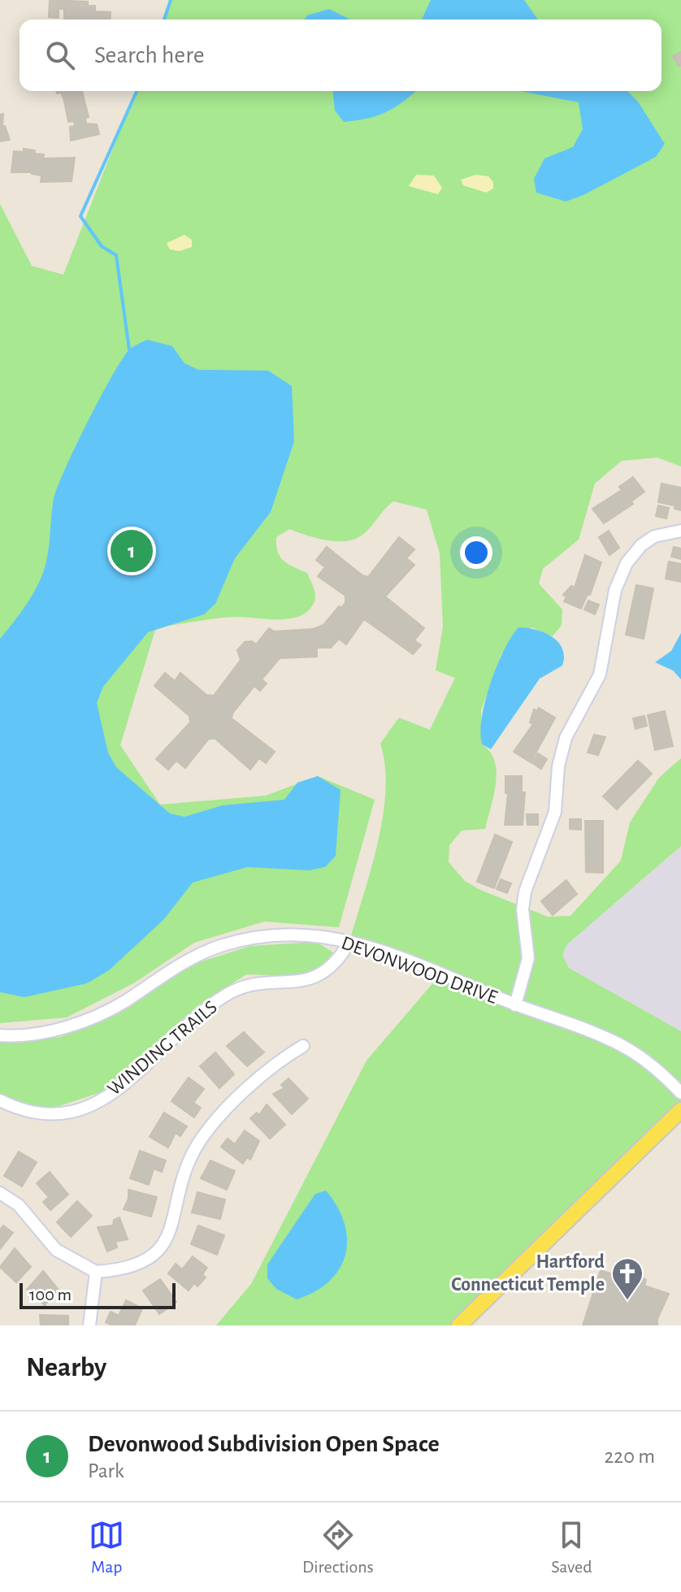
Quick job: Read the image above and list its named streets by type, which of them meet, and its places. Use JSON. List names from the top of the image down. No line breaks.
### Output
{"streets":{"street":["DEVONWOOD DRIVE","WINDING TRAILS"]},"crossings":[["DEVONWOOD DRIVE","WINDING TRAILS"]],"places":{"church":["Hartford Connecticut Temple"]},"scale_bar":"100 m","page":{"search":"Search here","pins":"1","scale":"100 m","heading":"Nearby","list":[{"mark":"1","name":"Devonwood Subdivision Open Space","note":"Park","value":"220 m"}],"nav":["Map","Directions","Saved"]}}
